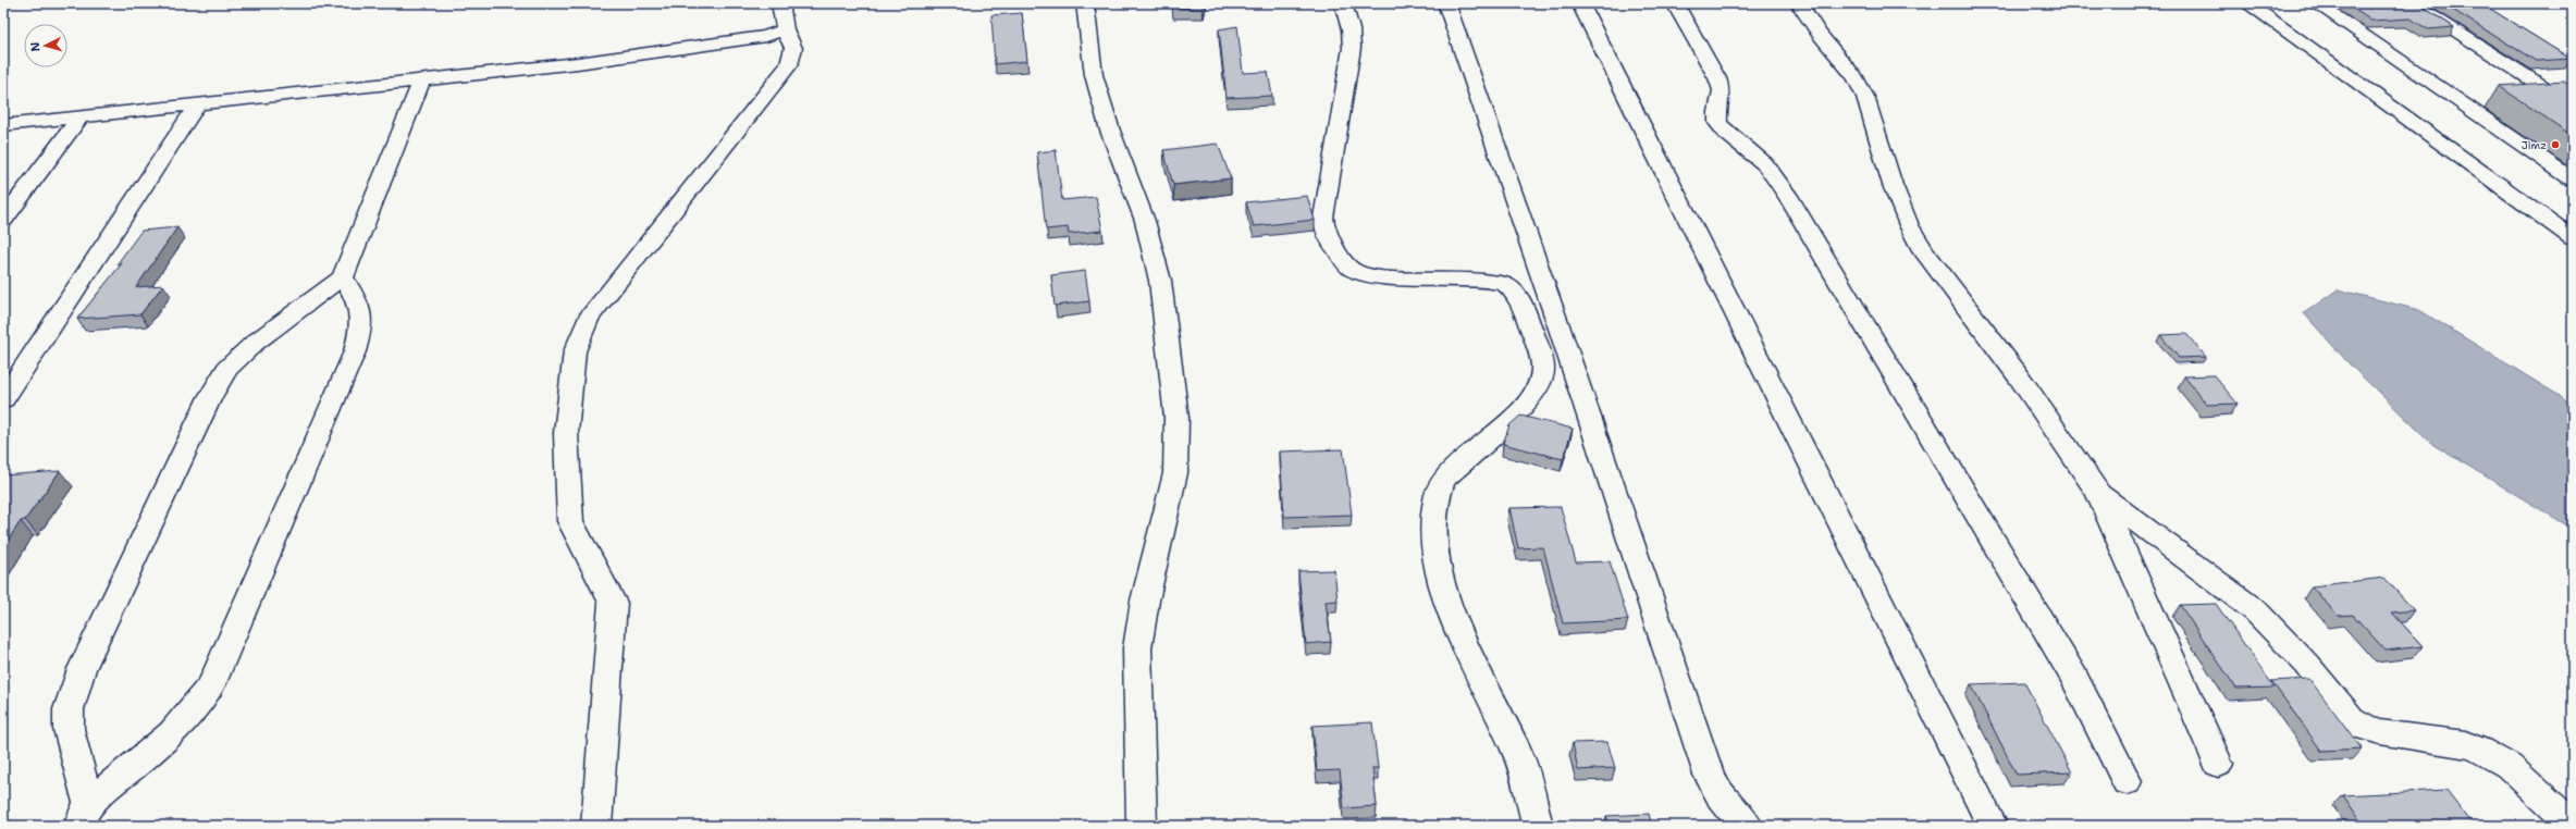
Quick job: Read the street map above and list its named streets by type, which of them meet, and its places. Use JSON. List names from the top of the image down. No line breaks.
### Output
{"places":["Jimz"],"north":"left"}
